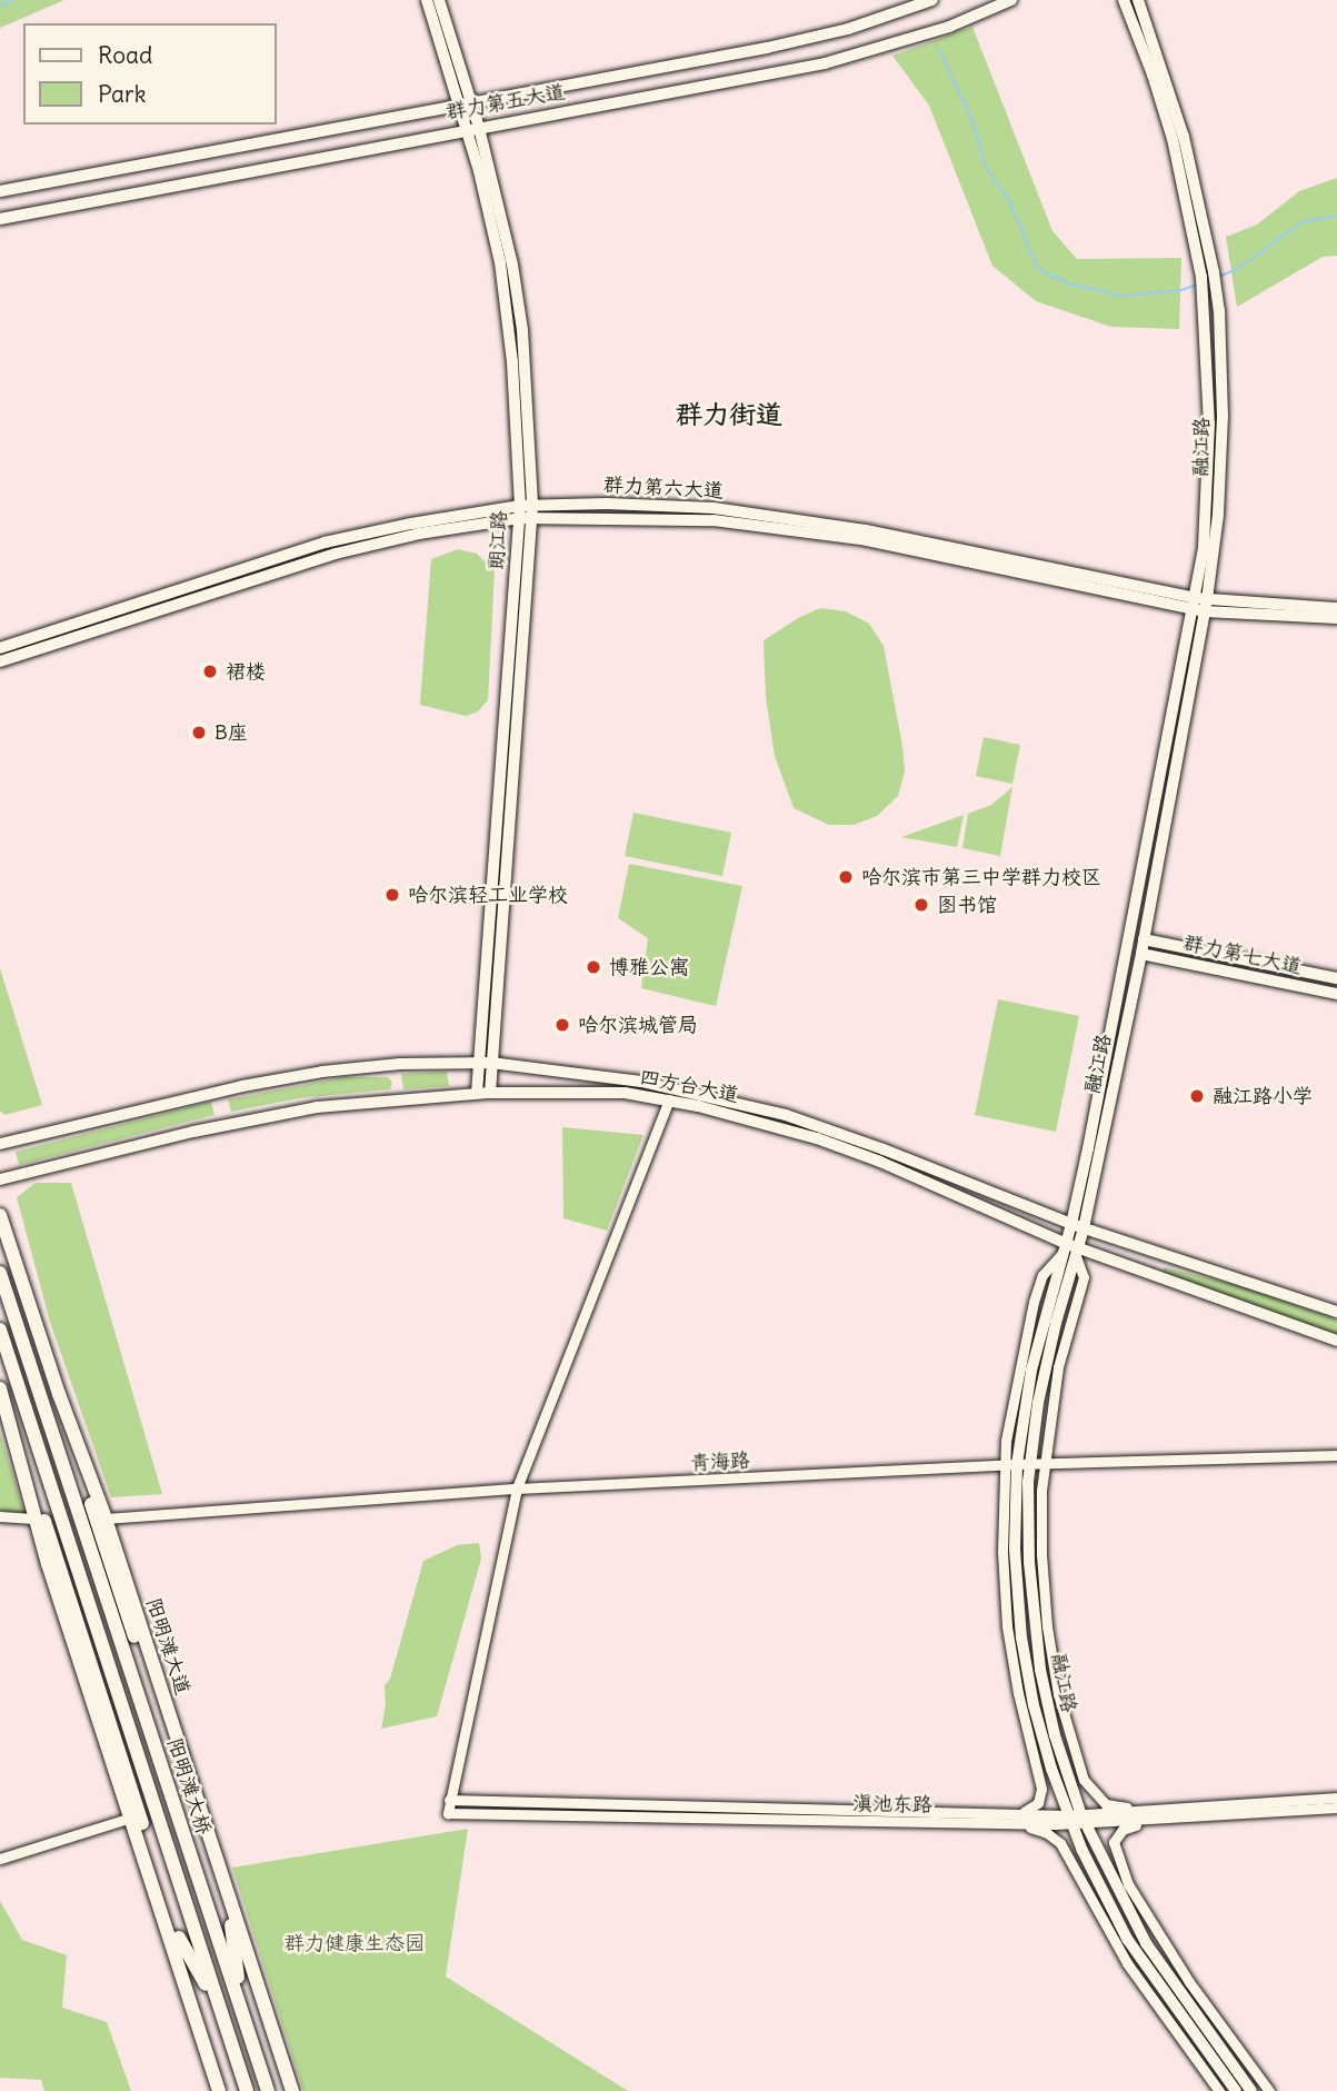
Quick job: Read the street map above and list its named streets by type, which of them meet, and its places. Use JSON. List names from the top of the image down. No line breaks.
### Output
{"streets":{"highway":["阳明滩大道","阳明滩大桥"],"main road":["群力第五大道","融江路","群力第六大道","朗江路","群力第七大道","四方台大道"],"street":["青海路","滇池东路"]},"crossings":[["群力第五大道","朗江路"],["融江路","群力第六大道"],["融江路","群力第七大道"],["融江路","四方台大道"],["融江路","青海路"],["融江路","滇池东路"],["群力第六大道","朗江路"],["朗江路","四方台大道"],["青海路","阳明滩大道"]],"districts":["群力街道"],"parks":["群力健康生态园"],"places":["裙楼","B座","哈尔滨市第三中学群力校区","哈尔滨轻工业学校","图书馆","博雅公寓","哈尔滨城管局","融江路小学"],"legend":["Road","Park"]}
